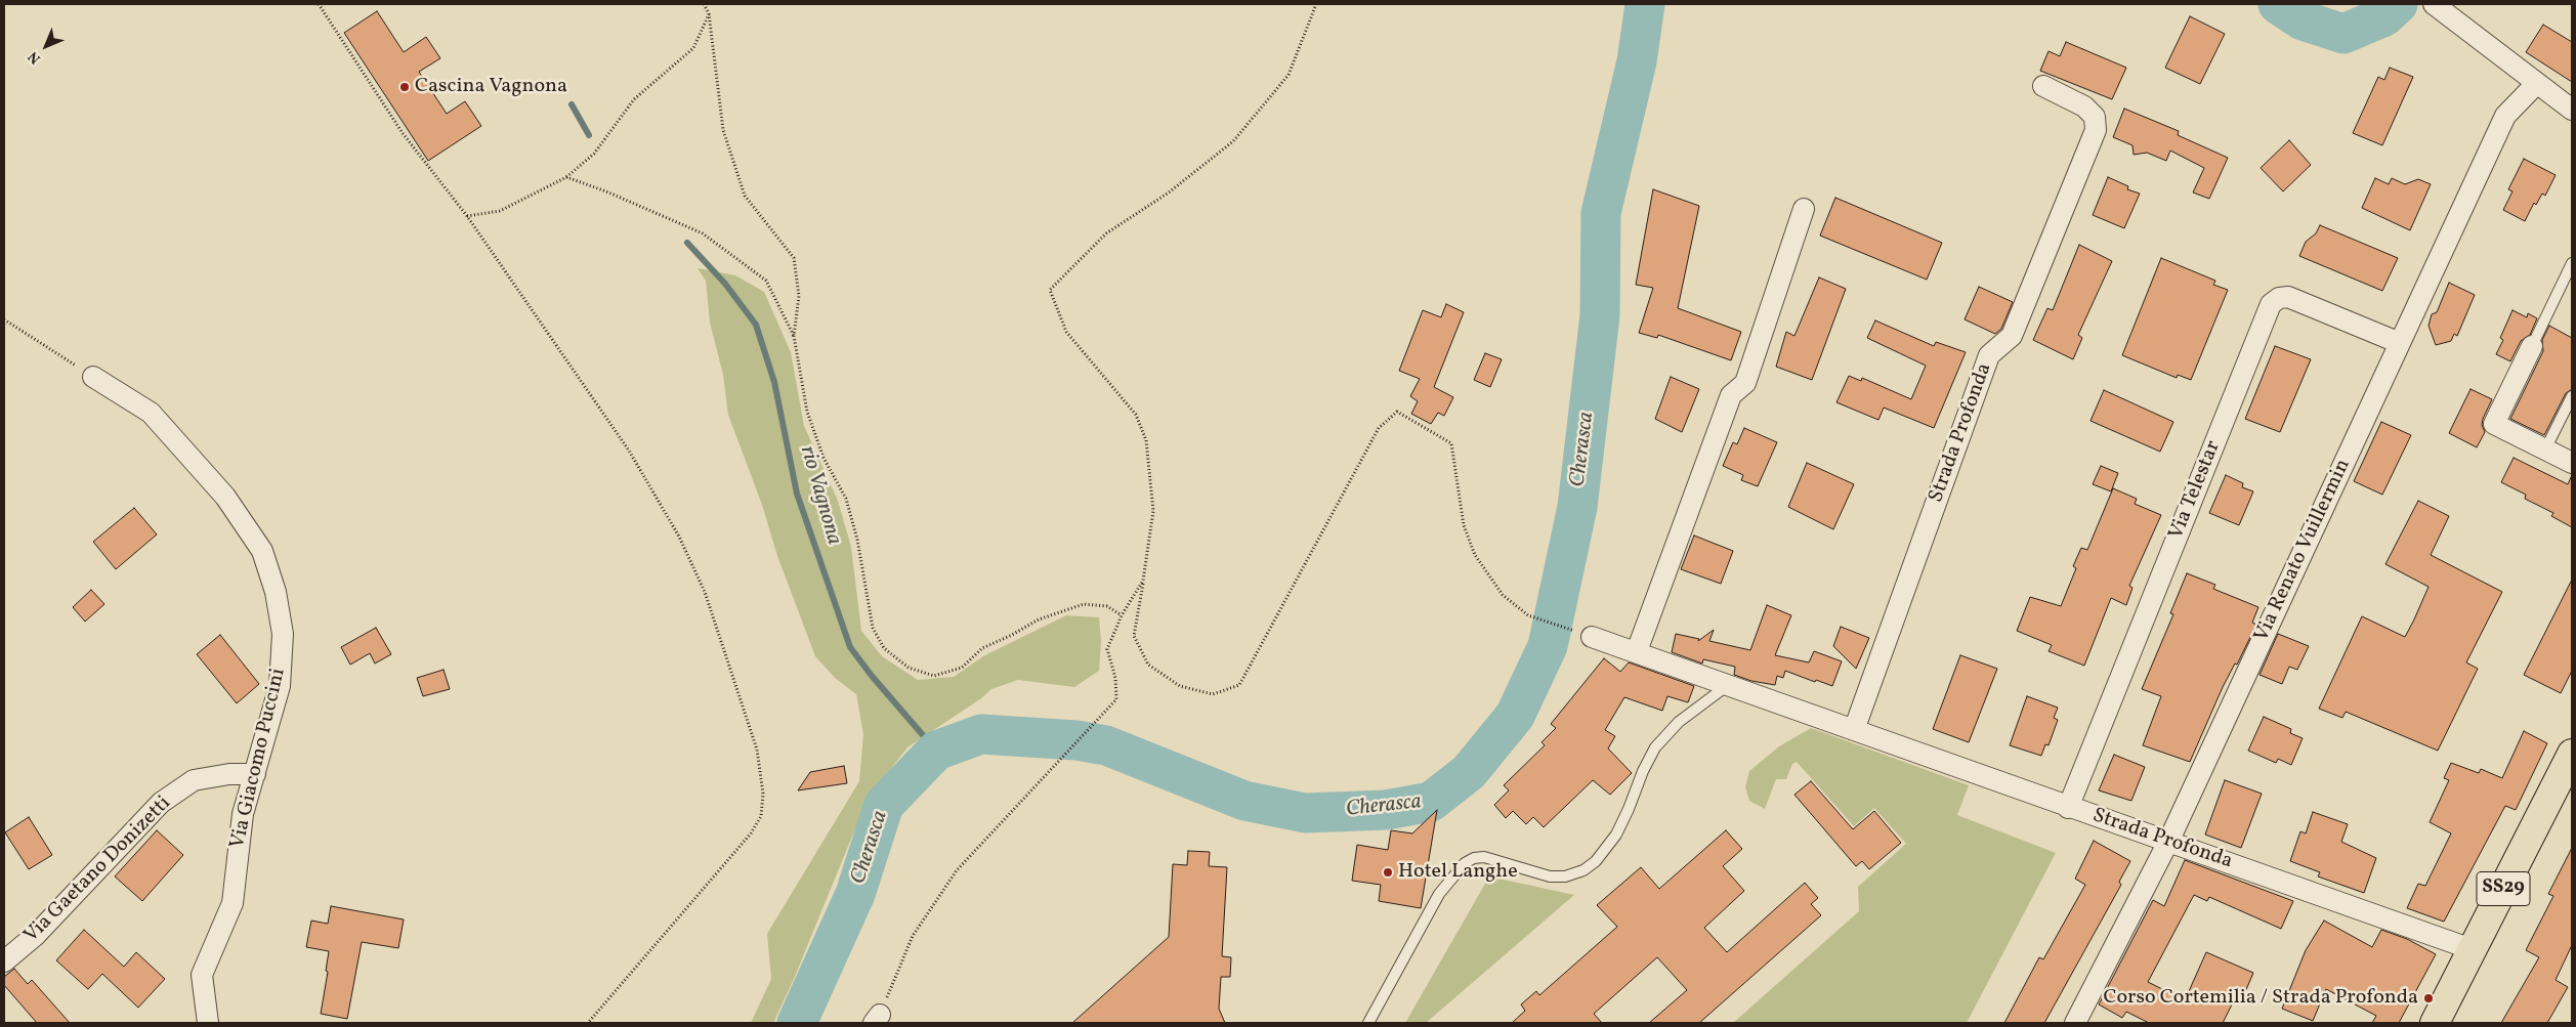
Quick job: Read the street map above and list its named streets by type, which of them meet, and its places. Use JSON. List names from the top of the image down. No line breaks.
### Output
{"streets":{"main road":["SS29"],"street":["Strada Profonda","Via Telestar","Via Renato Vuillermin","Via Giacomo Puccini","Via Gaetano Donizetti"]},"crossings":[["Strada Profonda","Via Telestar"],["Strada Profonda","Via Renato Vuillermin"],["Strada Profonda","SS29"],["Via Telestar","Via Renato Vuillermin"],["Via Giacomo Puccini","Via Gaetano Donizetti"]],"water":["Cherasca","rio Vagnona"],"places":["Cascina Vagnona","Hotel Langhe","Corso Cortemilia / Strada Profonda"],"north":"bottom left"}
